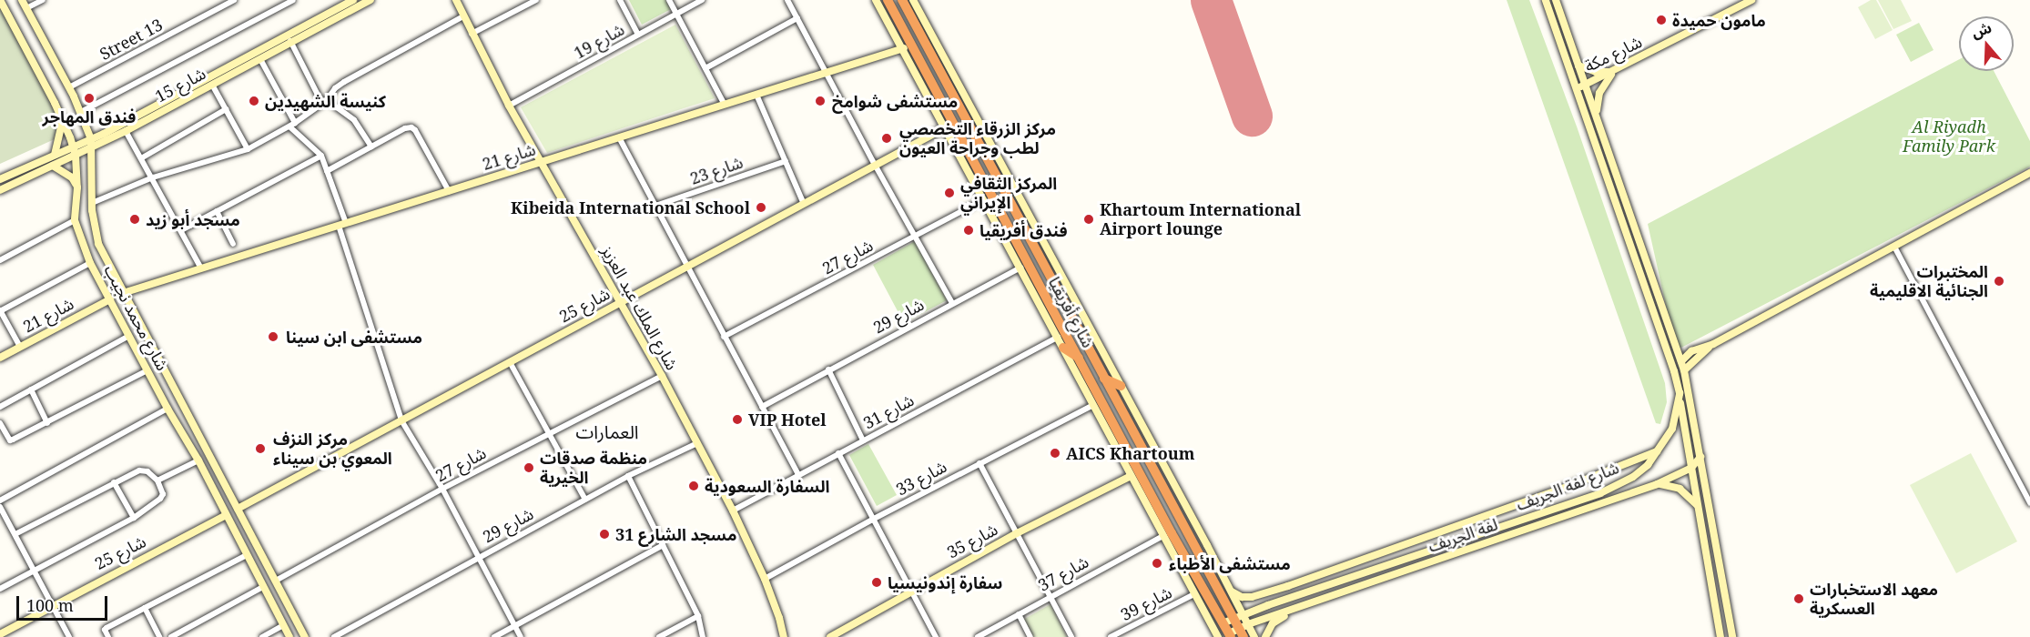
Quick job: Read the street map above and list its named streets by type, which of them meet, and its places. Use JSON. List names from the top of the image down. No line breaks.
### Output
{"streets":{"highway":["شارع أفريقيا"],"street":["Street 13","شارع 19","شارع مكة","شارع 15","شارع 21","شارع 23","شارع 27","شارع 25","شارع الملك عبد العزيز","شارع 29","شارع محمد نجيب","شارع 31","شارع 33","شارع لفة الجريف","لفة الجريف","شارع 35","شارع 37","شارع 39"]},"crossings":[["Street 13","شارع محمد نجيب"],["شارع 19","شارع الملك عبد العزيز"],["شارع مكة","شارع لفة الجريف"],["شارع 15","شارع محمد نجيب"],["شارع 21","شارع الملك عبد العزيز"],["شارع 21","شارع أفريقيا"],["شارع 21","شارع محمد نجيب"],["شارع 27","شارع الملك عبد العزيز"],["شارع 27","شارع أفريقيا"],["شارع 27","شارع محمد نجيب"],["شارع 25","شارع الملك عبد العزيز"],["شارع 25","شارع أفريقيا"],["شارع 25","شارع محمد نجيب"],["شارع الملك عبد العزيز","شارع 29"],["شارع الملك عبد العزيز","شارع 31"],["شارع الملك عبد العزيز","شارع 33"],["شارع أفريقيا","شارع 29"],["شارع أفريقيا","شارع 31"],["شارع أفريقيا","شارع 33"],["شارع أفريقيا","شارع لفة الجريف"],["شارع أفريقيا","لفة الجريف"],["شارع أفريقيا","شارع 35"],["شارع أفريقيا","شارع 37"],["شارع أفريقيا","شارع 39"]],"districts":["العمارات"],"parks":["Al Riyadh Family Park"],"places":["مامون حميدة","فندق المهاجر","كنيسة الشهيدين","مستشفى شوامخ","مركز الزرقاء التخصصي لطب وجراحة العيون","المركز الثقافي الإيراني","Kibeida International School","مسجد أبو زيد","Khartoum International Airport lounge","فندق أفريقيا","المختبرات الجنائية الاقليمية","مستشفى ابن سينا","VIP Hotel","مركز النزف المعوي بن سيناء","AICS Khartoum","منظمة صدقات الخيرية","السفارة السعودية","مسجد الشارع 31","مستشفی الأطباء","سفارة إندونيسيا","معهد الاستخبارات العسكرية"],"scale_bar":"100 m","north":"top"}
